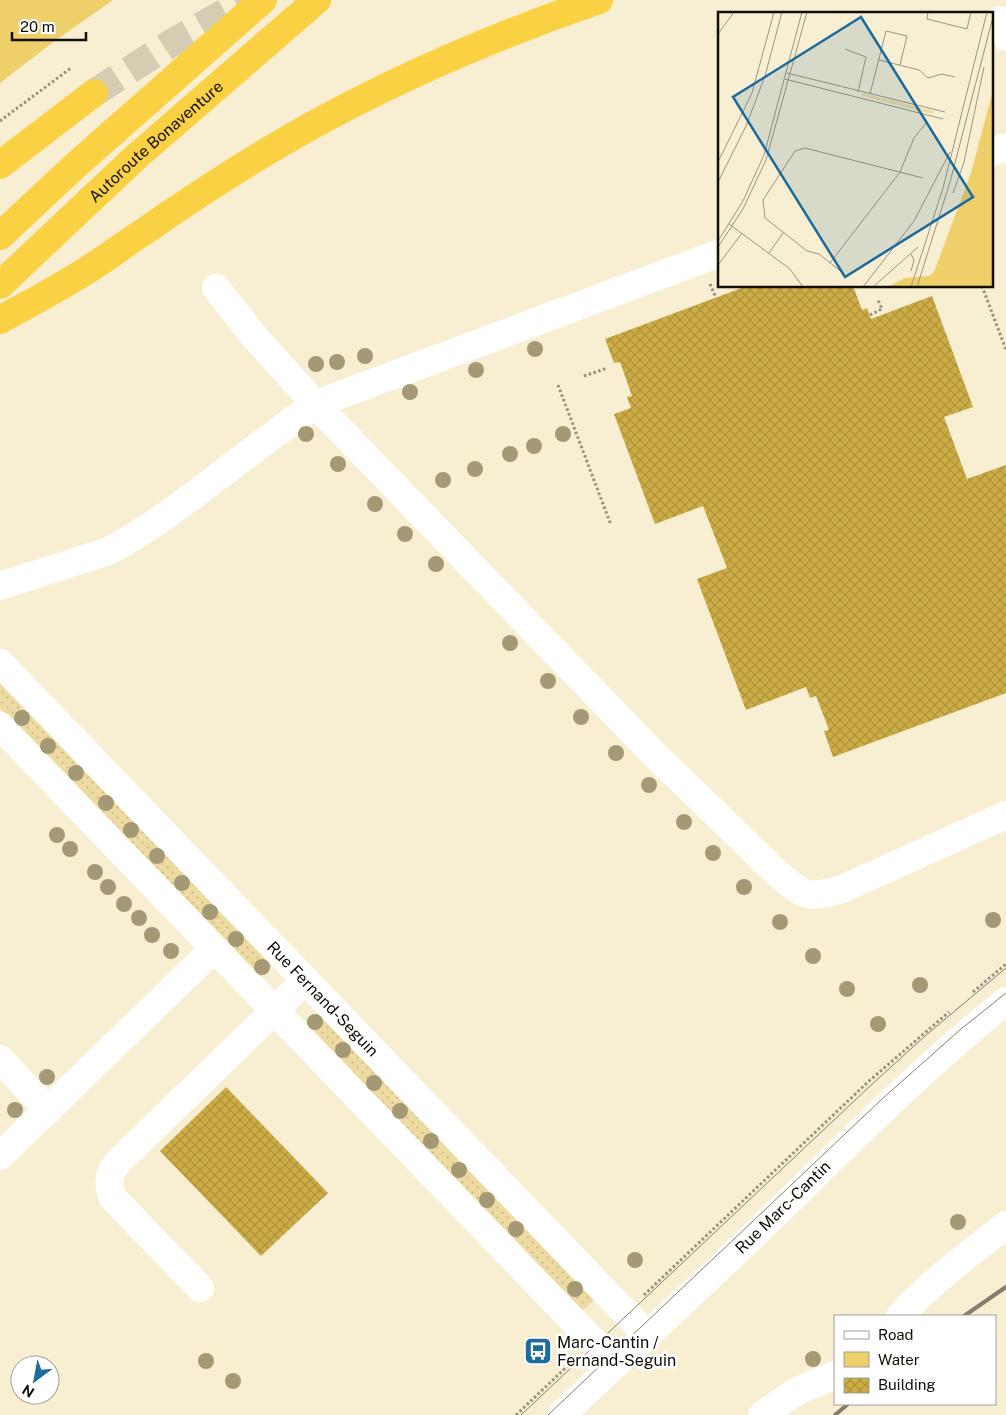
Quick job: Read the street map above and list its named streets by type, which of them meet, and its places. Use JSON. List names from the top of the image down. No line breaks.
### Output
{"streets":{"highway":["Autoroute Bonaventure"],"street":["Rue Fernand-Seguin","Rue Marc-Cantin"]},"crossings":[["Rue Fernand-Seguin","Rue Marc-Cantin"]],"places":{"bus stop":["Marc-Cantin / Fernand-Seguin"]},"legend":["Road","Water","Building"],"scale_bar":"20 m","north":"bottom left"}
